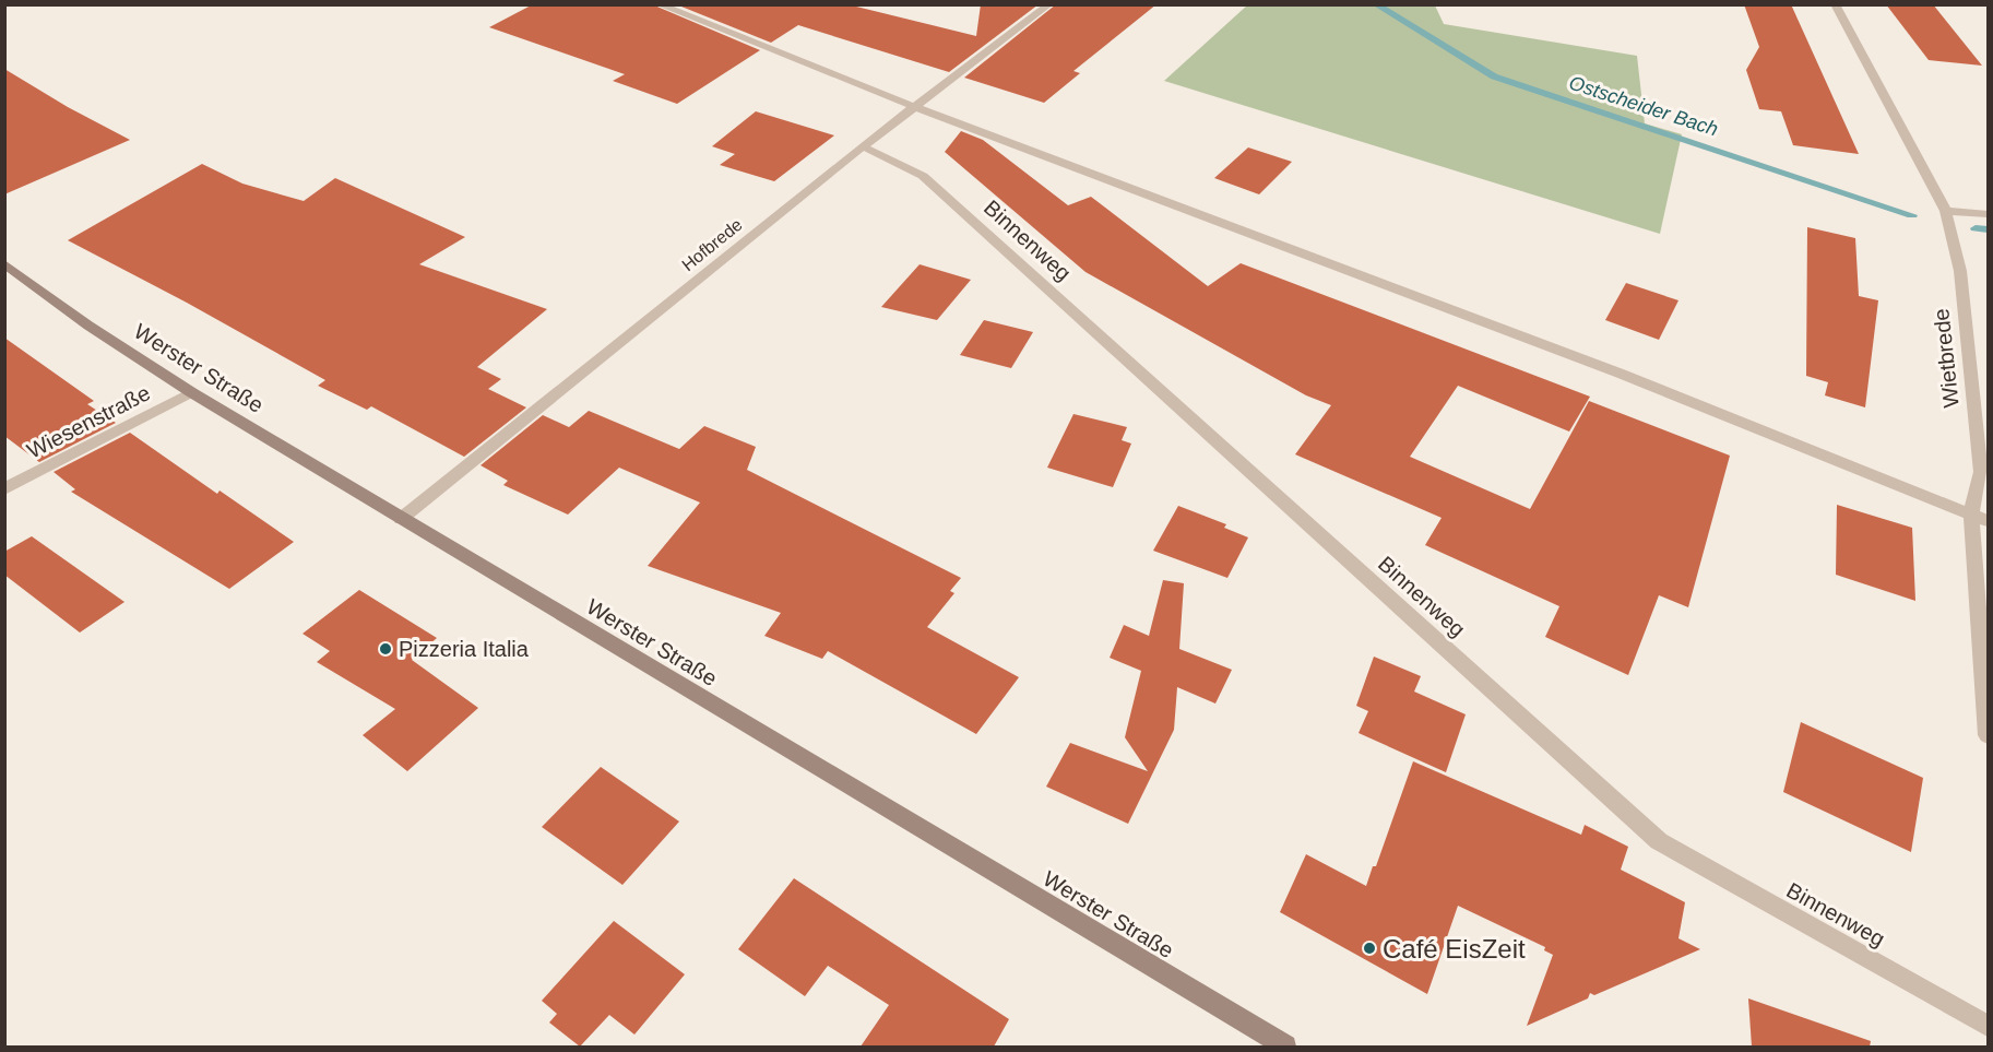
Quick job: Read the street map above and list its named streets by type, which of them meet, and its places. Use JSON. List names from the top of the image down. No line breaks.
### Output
{"streets":{"main road":["Werster Straße"],"street":["Binnenweg","Hofbrede","Wietbrede","Wiesenstraße"]},"crossings":[["Binnenweg","Hofbrede"],["Hofbrede","Werster Straße"],["Werster Straße","Wiesenstraße"]],"water":["Ostscheider Bach"],"places":["Pizzeria Italia","Café EisZeit"]}
